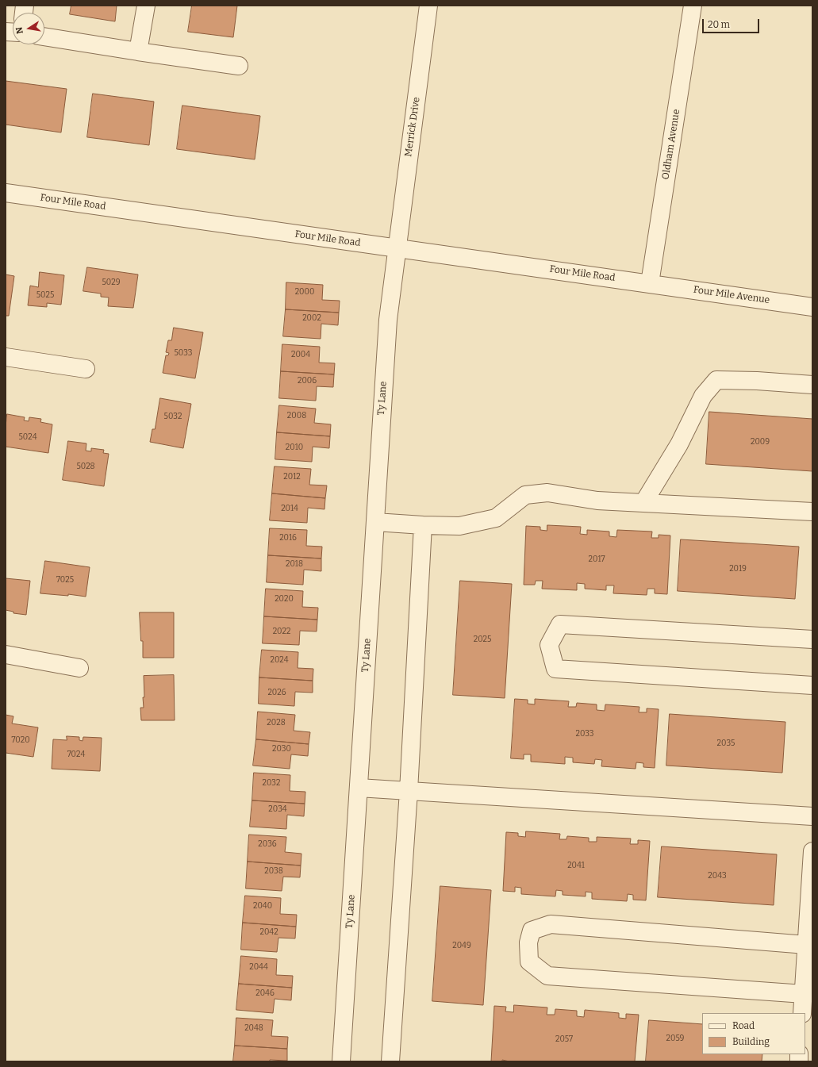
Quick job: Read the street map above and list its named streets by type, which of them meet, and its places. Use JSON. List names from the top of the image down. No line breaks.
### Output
{"streets":{"street":["Merrick Drive","Oldham Avenue","Four Mile Road","Four Mile Avenue","Ty Lane"]},"crossings":[["Merrick Drive","Four Mile Road"],["Merrick Drive","Ty Lane"],["Oldham Avenue","Four Mile Road"],["Oldham Avenue","Four Mile Avenue"],["Four Mile Road","Four Mile Avenue"],["Four Mile Road","Ty Lane"]],"house_numbers":["5029","2000","5025","2002","5033","2004","2006","2008","5032","5024","2009","2010","5028","2012","2014","2016","2017","2018","2019","7025","2020","2022","2025","2024","2026","2028","2033","7020","2035","2030","7024","2032","2034","2036","2041","2038","2043","2040","2042","2049","2044","2046","2048","2059","2057"],"legend":["Road","Building"],"scale_bar":"20 m","north":"left"}
